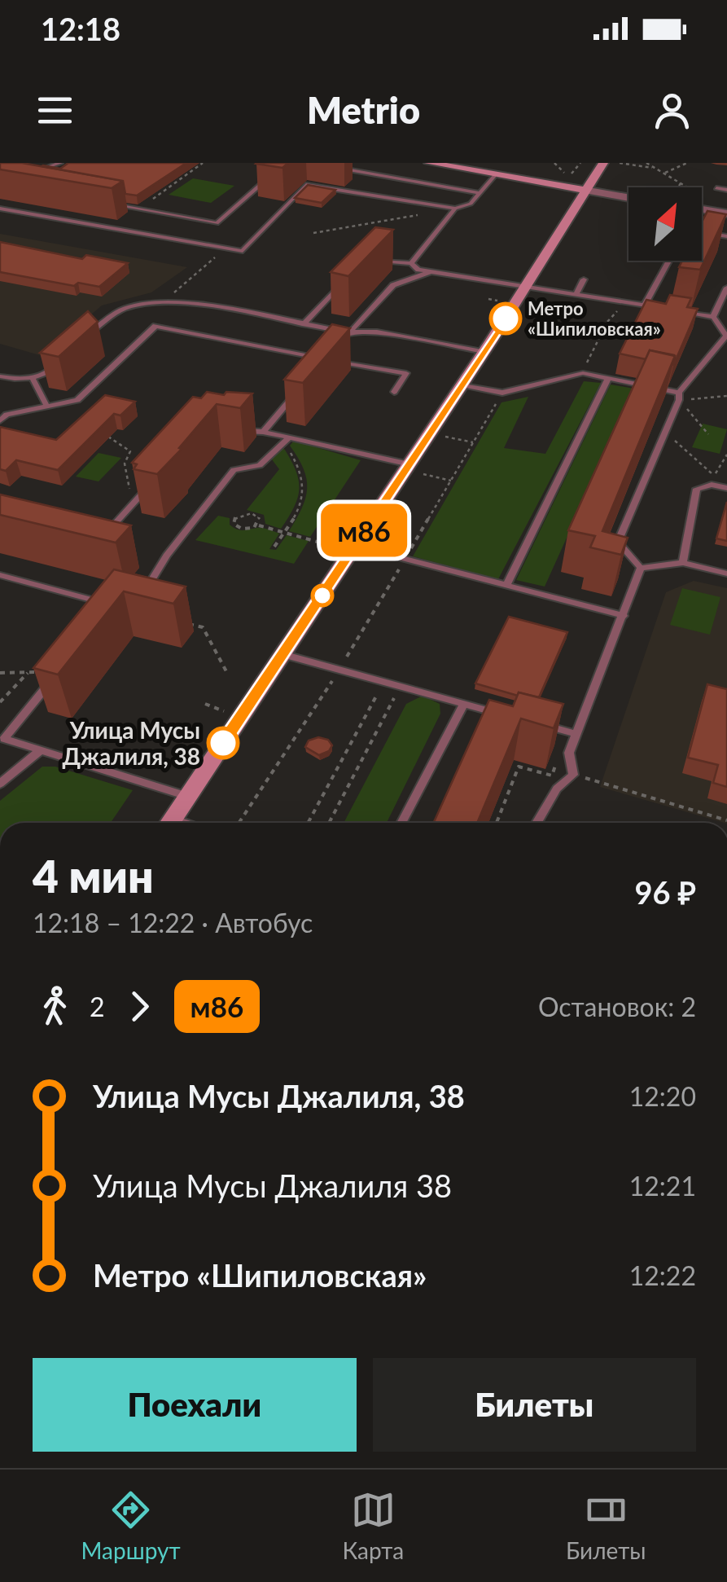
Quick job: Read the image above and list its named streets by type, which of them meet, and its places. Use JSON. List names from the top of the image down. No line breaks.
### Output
{"places":["Метро «Шипиловская»","Улица Мусы Джалиля, 38"],"lines":["bus line м86"],"north":"top right","page":{"status":"12:18","header":"Metrio","on_map":"м86","heading":["4 мин","12:18 – 12:22 · Автобус","96 ₽"],"legs":["2","м86","Остановок: 2"],"list":[{"name":"Улица Мусы Джалиля, 38","value":"12:20"},{"name":"Улица Мусы Джалиля 38","value":"12:21"},{"name":"Метро «Шипиловская»","value":"12:22"}],"buttons":["Поехали","Билеты"],"tabs":["Маршрут","Карта","Билеты"]}}
